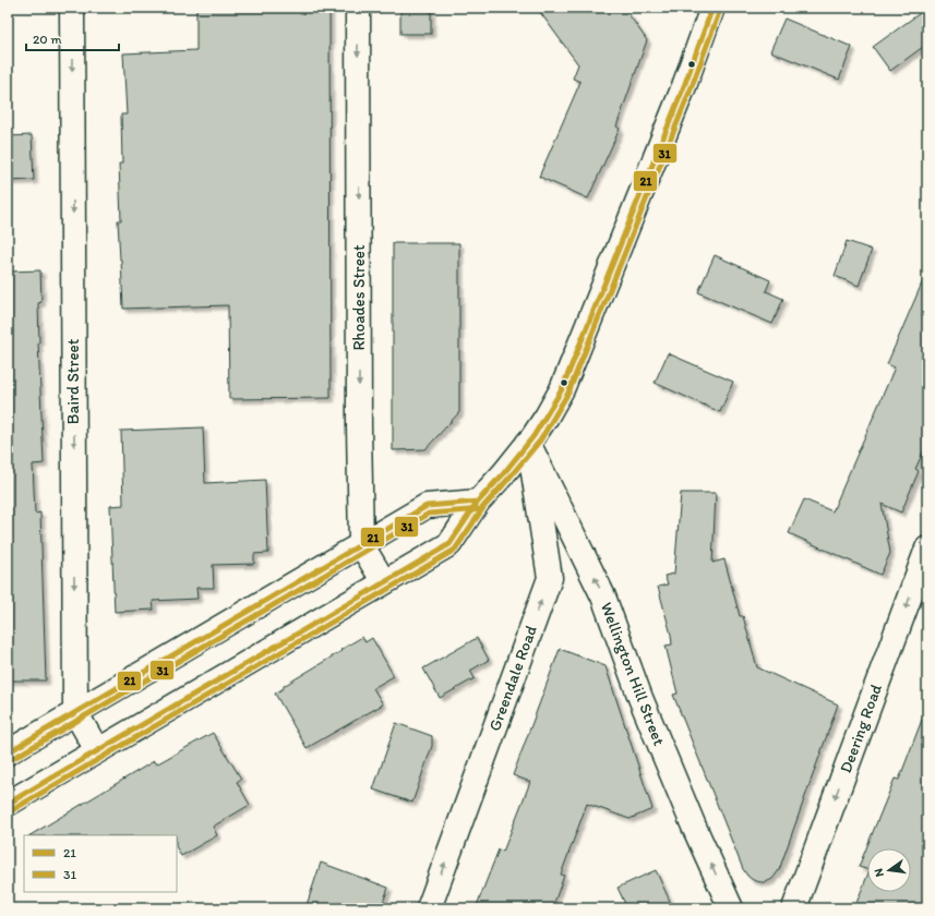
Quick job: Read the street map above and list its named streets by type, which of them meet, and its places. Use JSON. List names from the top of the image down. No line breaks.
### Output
{"streets":{"main road":["Rhoades Street","Baird Street","Wellington Hill Street","Greendale Road","Deering Road"]},"crossings":[["Wellington Hill Street","Greendale Road"]],"one_way":["Rhoades Street","Baird Street","Wellington Hill Street","Greendale Road","Deering Road"],"lines":["transit line 21","transit line 31"],"legend":["21","31"],"scale_bar":"20 m","north":"left"}
